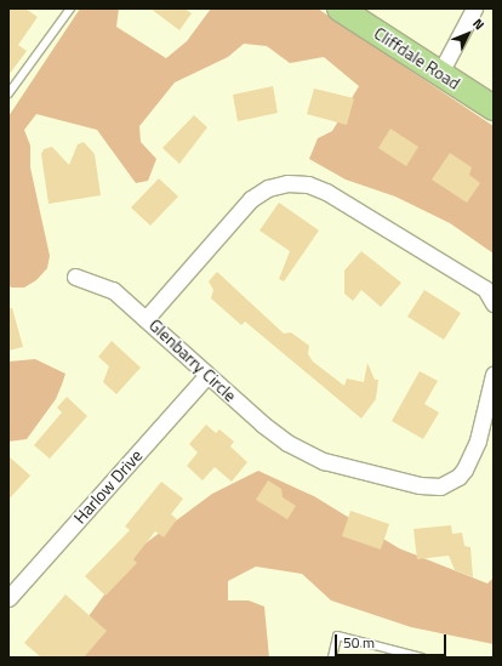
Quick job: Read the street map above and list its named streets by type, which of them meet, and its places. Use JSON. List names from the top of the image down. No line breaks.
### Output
{"streets":{"main road":["Cliffdale Road"],"street":["Glenbarry Circle","Harlow Drive"]},"crossings":[["Glenbarry Circle","Harlow Drive"]],"scale_bar":"50 m","north":"top right"}
